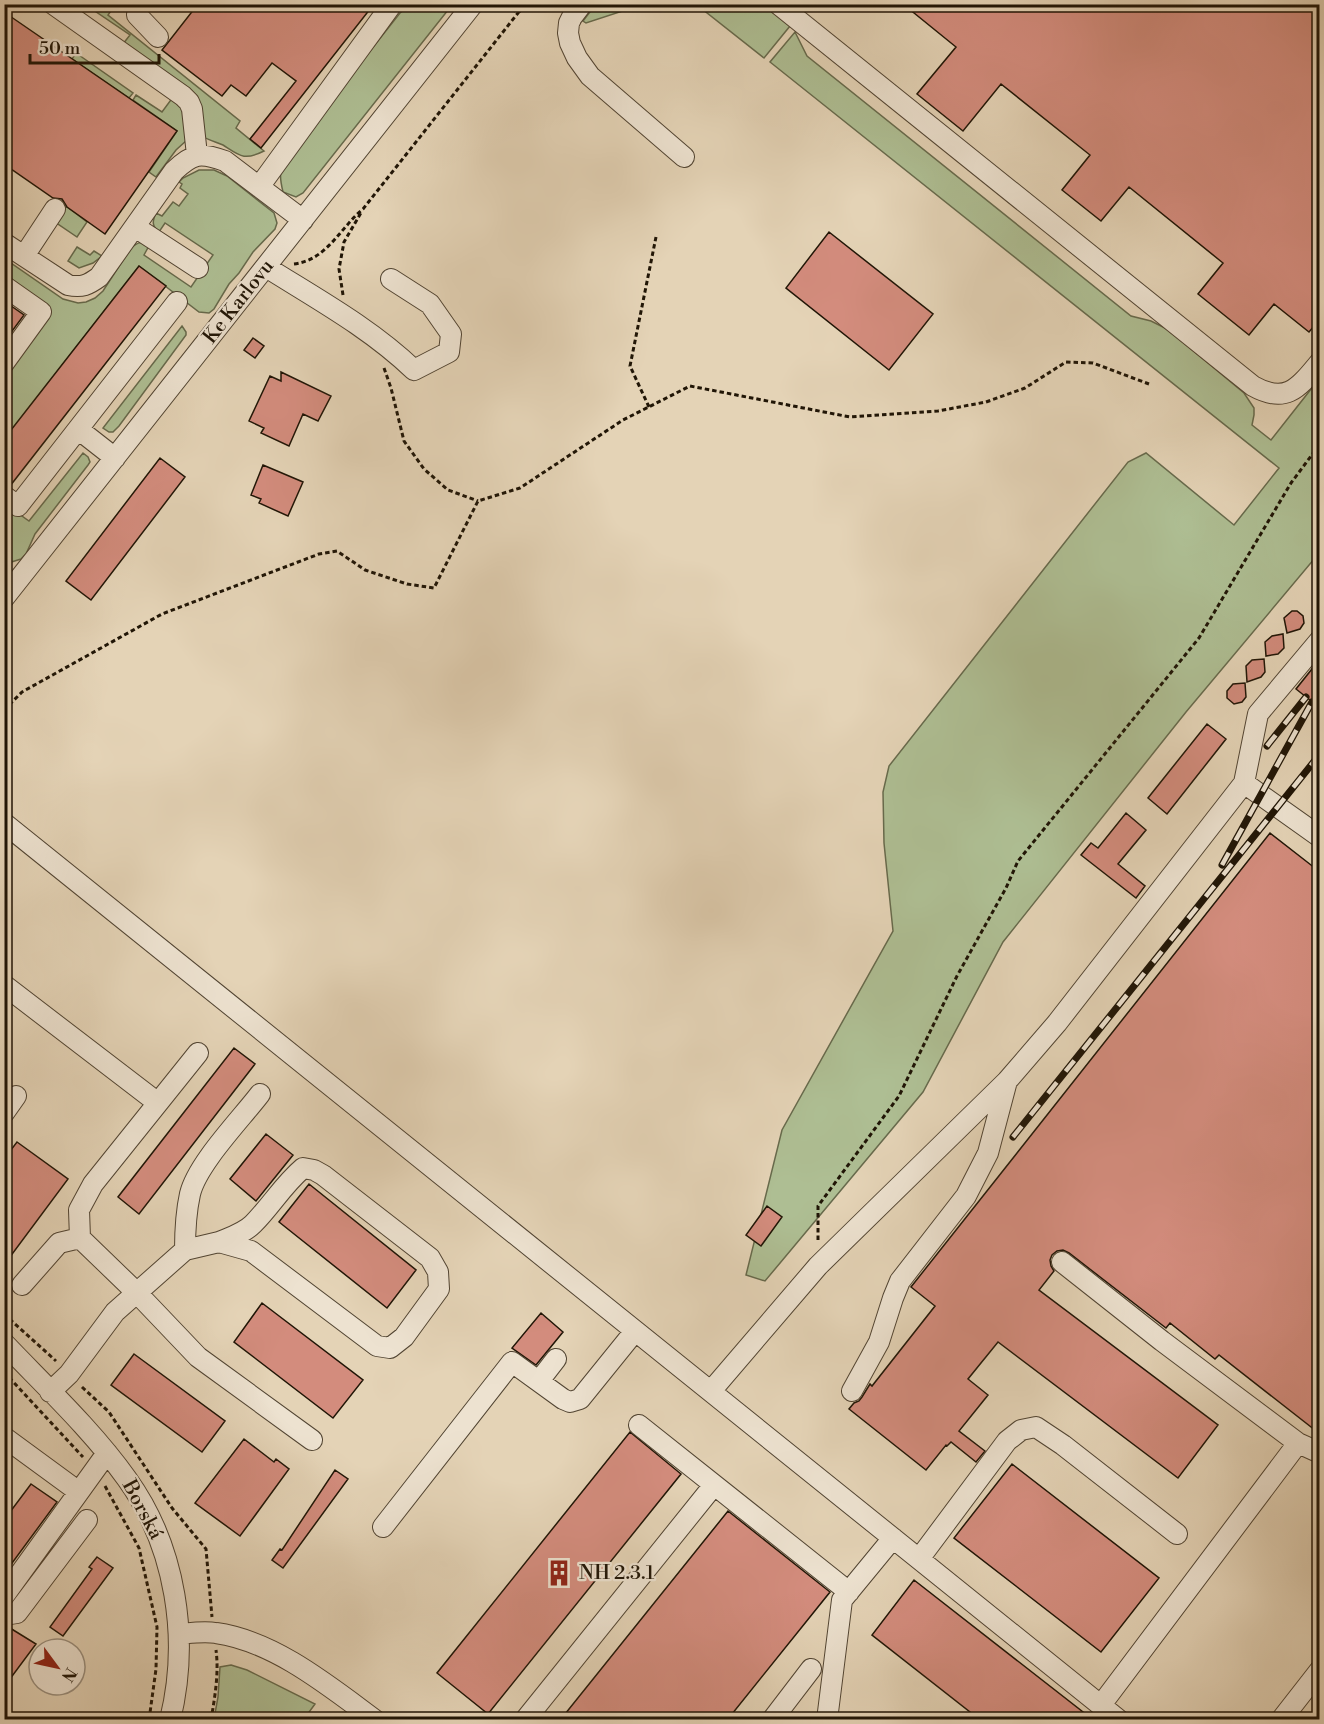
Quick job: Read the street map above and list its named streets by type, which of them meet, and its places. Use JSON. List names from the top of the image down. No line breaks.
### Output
{"streets":{"street":["Ke Karlovu","Borská"]},"places":{"building":["NH 2.3.1"]},"scale_bar":"50 m","north":"bottom right"}
